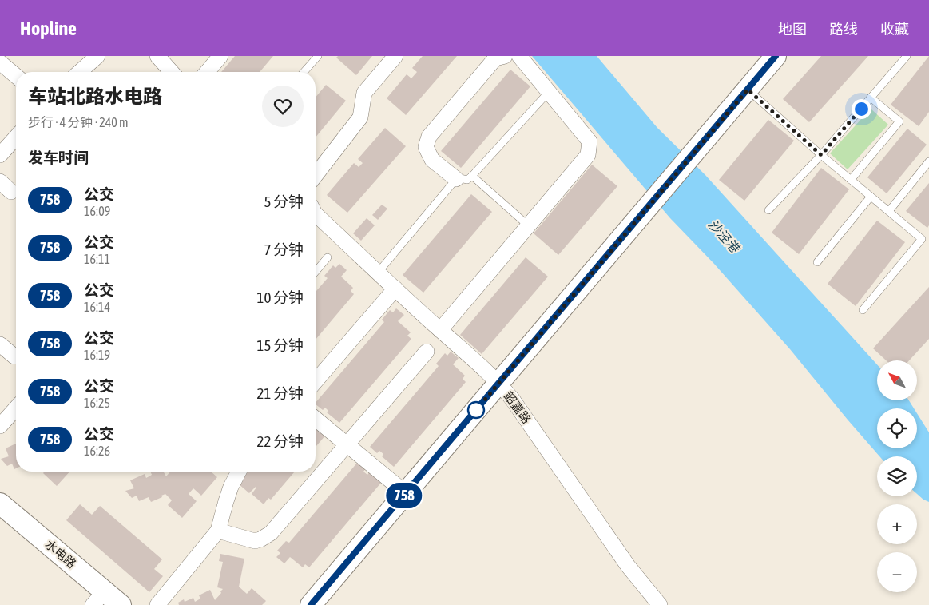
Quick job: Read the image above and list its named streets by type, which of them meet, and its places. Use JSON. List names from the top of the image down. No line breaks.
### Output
{"streets":{"street":["韶嘉路","水电路"]},"water":["沙泾港"],"lines":["bus line 758"],"north":"top left","page":{"header":"Hopline","nav":["地图","路线","收藏"],"on_map":"758","heading":[["车站北路水电路","步行 · 4 分钟 · 240 m"],"发车时间"],"list":[{"mark":"758","name":"公交","note":"16:09","value":"5 分钟"},{"mark":"758","name":"公交","note":"16:11","value":"7 分钟"},{"mark":"758","name":"公交","note":"16:14","value":"10 分钟"},{"mark":"758","name":"公交","note":"16:19","value":"15 分钟"},{"mark":"758","name":"公交","note":"16:25","value":"21 分钟"},{"mark":"758","name":"公交","note":"16:26","value":"22 分钟"}],"map_buttons":["+","−"]}}
